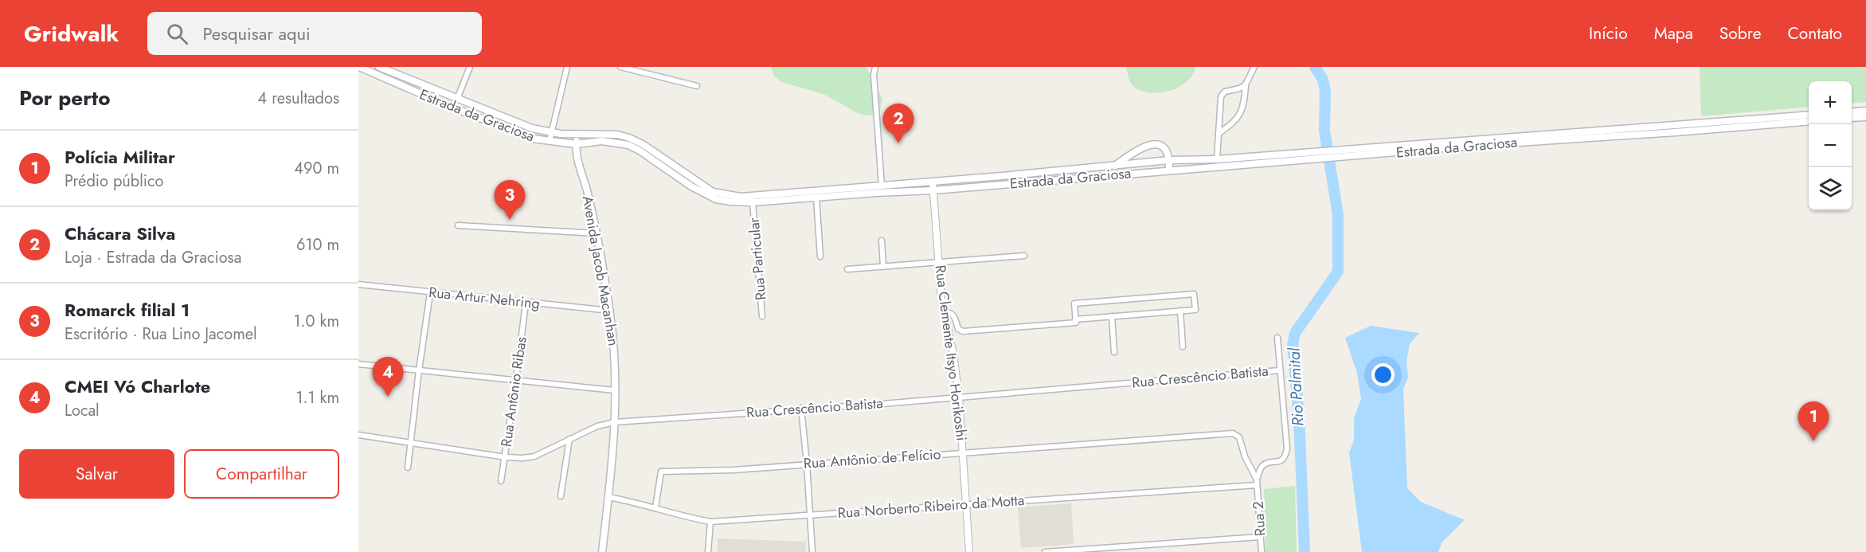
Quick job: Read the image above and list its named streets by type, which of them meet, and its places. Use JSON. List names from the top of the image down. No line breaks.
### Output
{"streets":{"main road":["Estrada da Graciosa","Avenida Jacob Macanhan"],"street":["Rua Particular","Rua Artur Nehring","Rua Clemente Itsyo Horikoshi","Rua Crescêncio Batista","Rua Antônio Ribas","Rua Antônio de Felício","Rua Norberto Ribeiro da Motta","Rua 2"]},"crossings":[["Estrada da Graciosa","Rua Particular"],["Estrada da Graciosa","Avenida Jacob Macanhan"],["Estrada da Graciosa","Rua Clemente Itsyo Horikoshi"],["Avenida Jacob Macanhan","Rua Artur Nehring"],["Avenida Jacob Macanhan","Rua Crescêncio Batista"],["Avenida Jacob Macanhan","Rua Norberto Ribeiro da Motta"],["Rua Artur Nehring","Rua Antônio Ribas"],["Rua Clemente Itsyo Horikoshi","Rua Crescêncio Batista"],["Rua Clemente Itsyo Horikoshi","Rua Antônio de Felício"],["Rua Clemente Itsyo Horikoshi","Rua Norberto Ribeiro da Motta"],["Rua Crescêncio Batista","Rua Antônio Ribas"],["Rua Antônio de Felício","Rua Norberto Ribeiro da Motta"],["Rua Antônio de Felício","Rua 2"],["Rua Norberto Ribeiro da Motta","Rua 2"]],"water":["Rio Palmital"],"page":{"header":"Gridwalk","search":"Pesquisar aqui","nav":["Início","Mapa","Sobre","Contato"],"heading":["Por perto","4 resultados"],"map_buttons":["+","−"],"pins":["2","3","4","1"],"list":[{"mark":"1","name":"Polícia Militar","note":"Prédio público","value":"490 m"},{"mark":"2","name":"Chácara Silva","note":"Loja · Estrada da Graciosa","value":"610 m"},{"mark":"3","name":"Romarck filial 1","note":"Escritório · Rua Lino Jacomel","value":"1.0 km"},{"mark":"4","name":"CMEI Vó Charlote","note":"Local","value":"1.1 km"}],"buttons":["Salvar","Compartilhar"]}}
